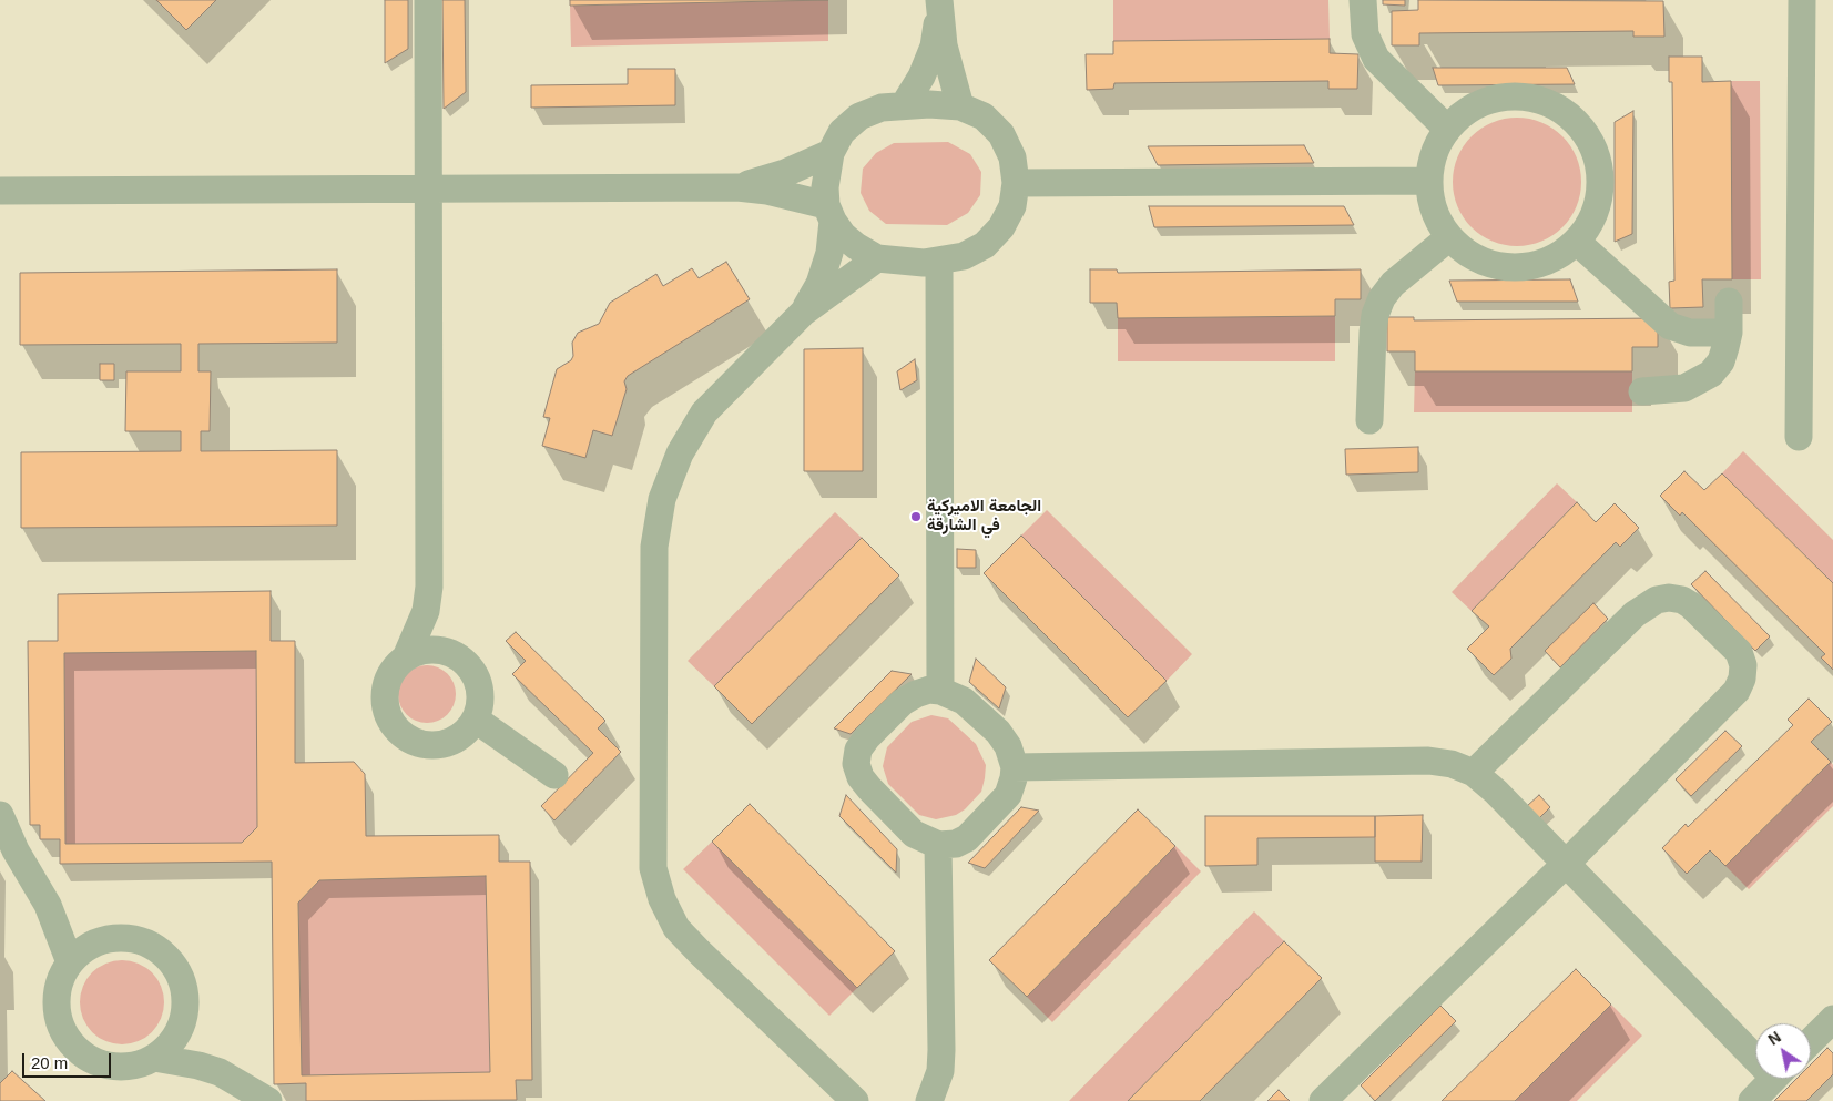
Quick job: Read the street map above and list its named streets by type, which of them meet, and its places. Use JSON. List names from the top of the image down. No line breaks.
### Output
{"places":["الجامعة الاميركية في الشارقة"],"scale_bar":"20 m","north":"top left"}
